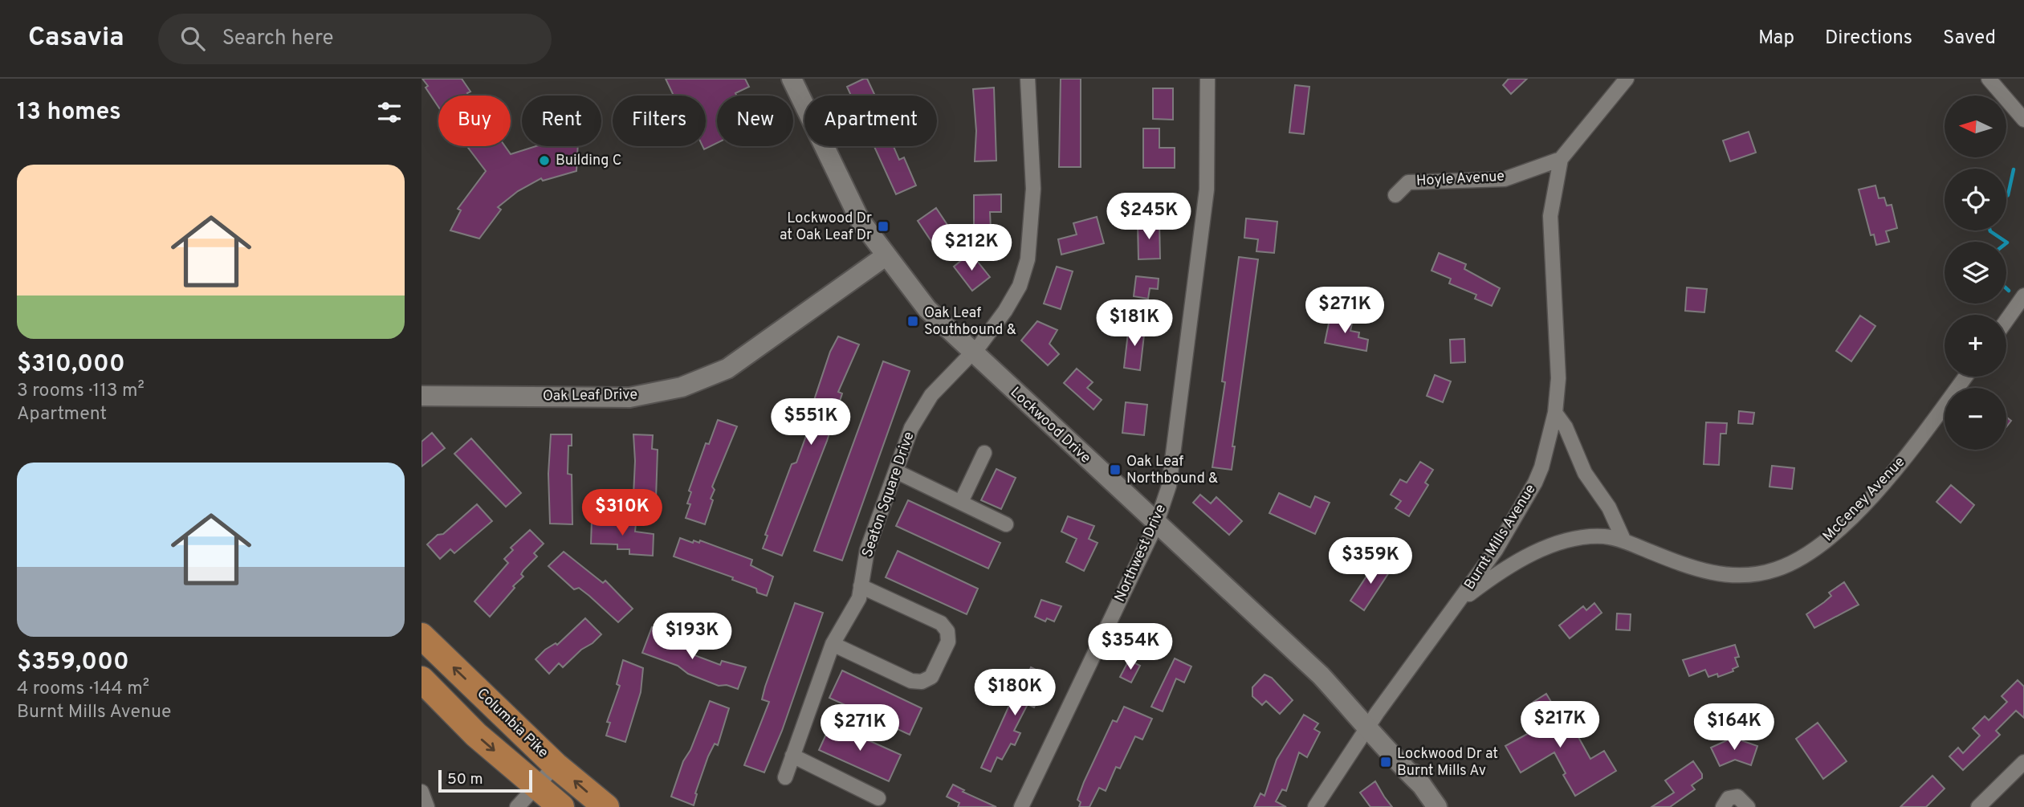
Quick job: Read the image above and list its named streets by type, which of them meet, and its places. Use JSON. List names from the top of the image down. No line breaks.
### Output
{"streets":{"highway":["Columbia Pike"],"street":["Hoyle Avenue","Oak Leaf Drive","Lockwood Drive","Seaton Square Drive","McCeney Avenue","Burnt Mills Avenue","Northwest Drive"]},"crossings":[["Hoyle Avenue","Burnt Mills Avenue"],["Oak Leaf Drive","Lockwood Drive"],["Lockwood Drive","Seaton Square Drive"],["Lockwood Drive","Burnt Mills Avenue"],["Lockwood Drive","Northwest Drive"],["McCeney Avenue","Burnt Mills Avenue"]],"places":{"other":["Building C"],"transit":["Lockwood Dr at Oak Leaf Dr","Oak Leaf Southbound &","Oak Leaf Northbound &","Lockwood Dr at Burnt Mills Av"]},"scale_bar":"50 m","north":"left","page":{"header":"Casavia","search":"Search here","nav":["Map","Directions","Saved"],"heading":"13 homes","map_buttons":["+","−"],"chip":["Buy","Rent","Filters","New","Apartment"],"list":[{"name":"$310,000","note":"3 rooms · 113 m² · Apartment"},{"name":"$359,000","note":"4 rooms · 144 m² · Burnt Mills Avenue"}],"price":["$245K","$212K","$271K","$181K","$551K","$310K","$359K","$193K","$354K","$180K","$217K","$164K","$271K"],"scale":"50 m"}}
